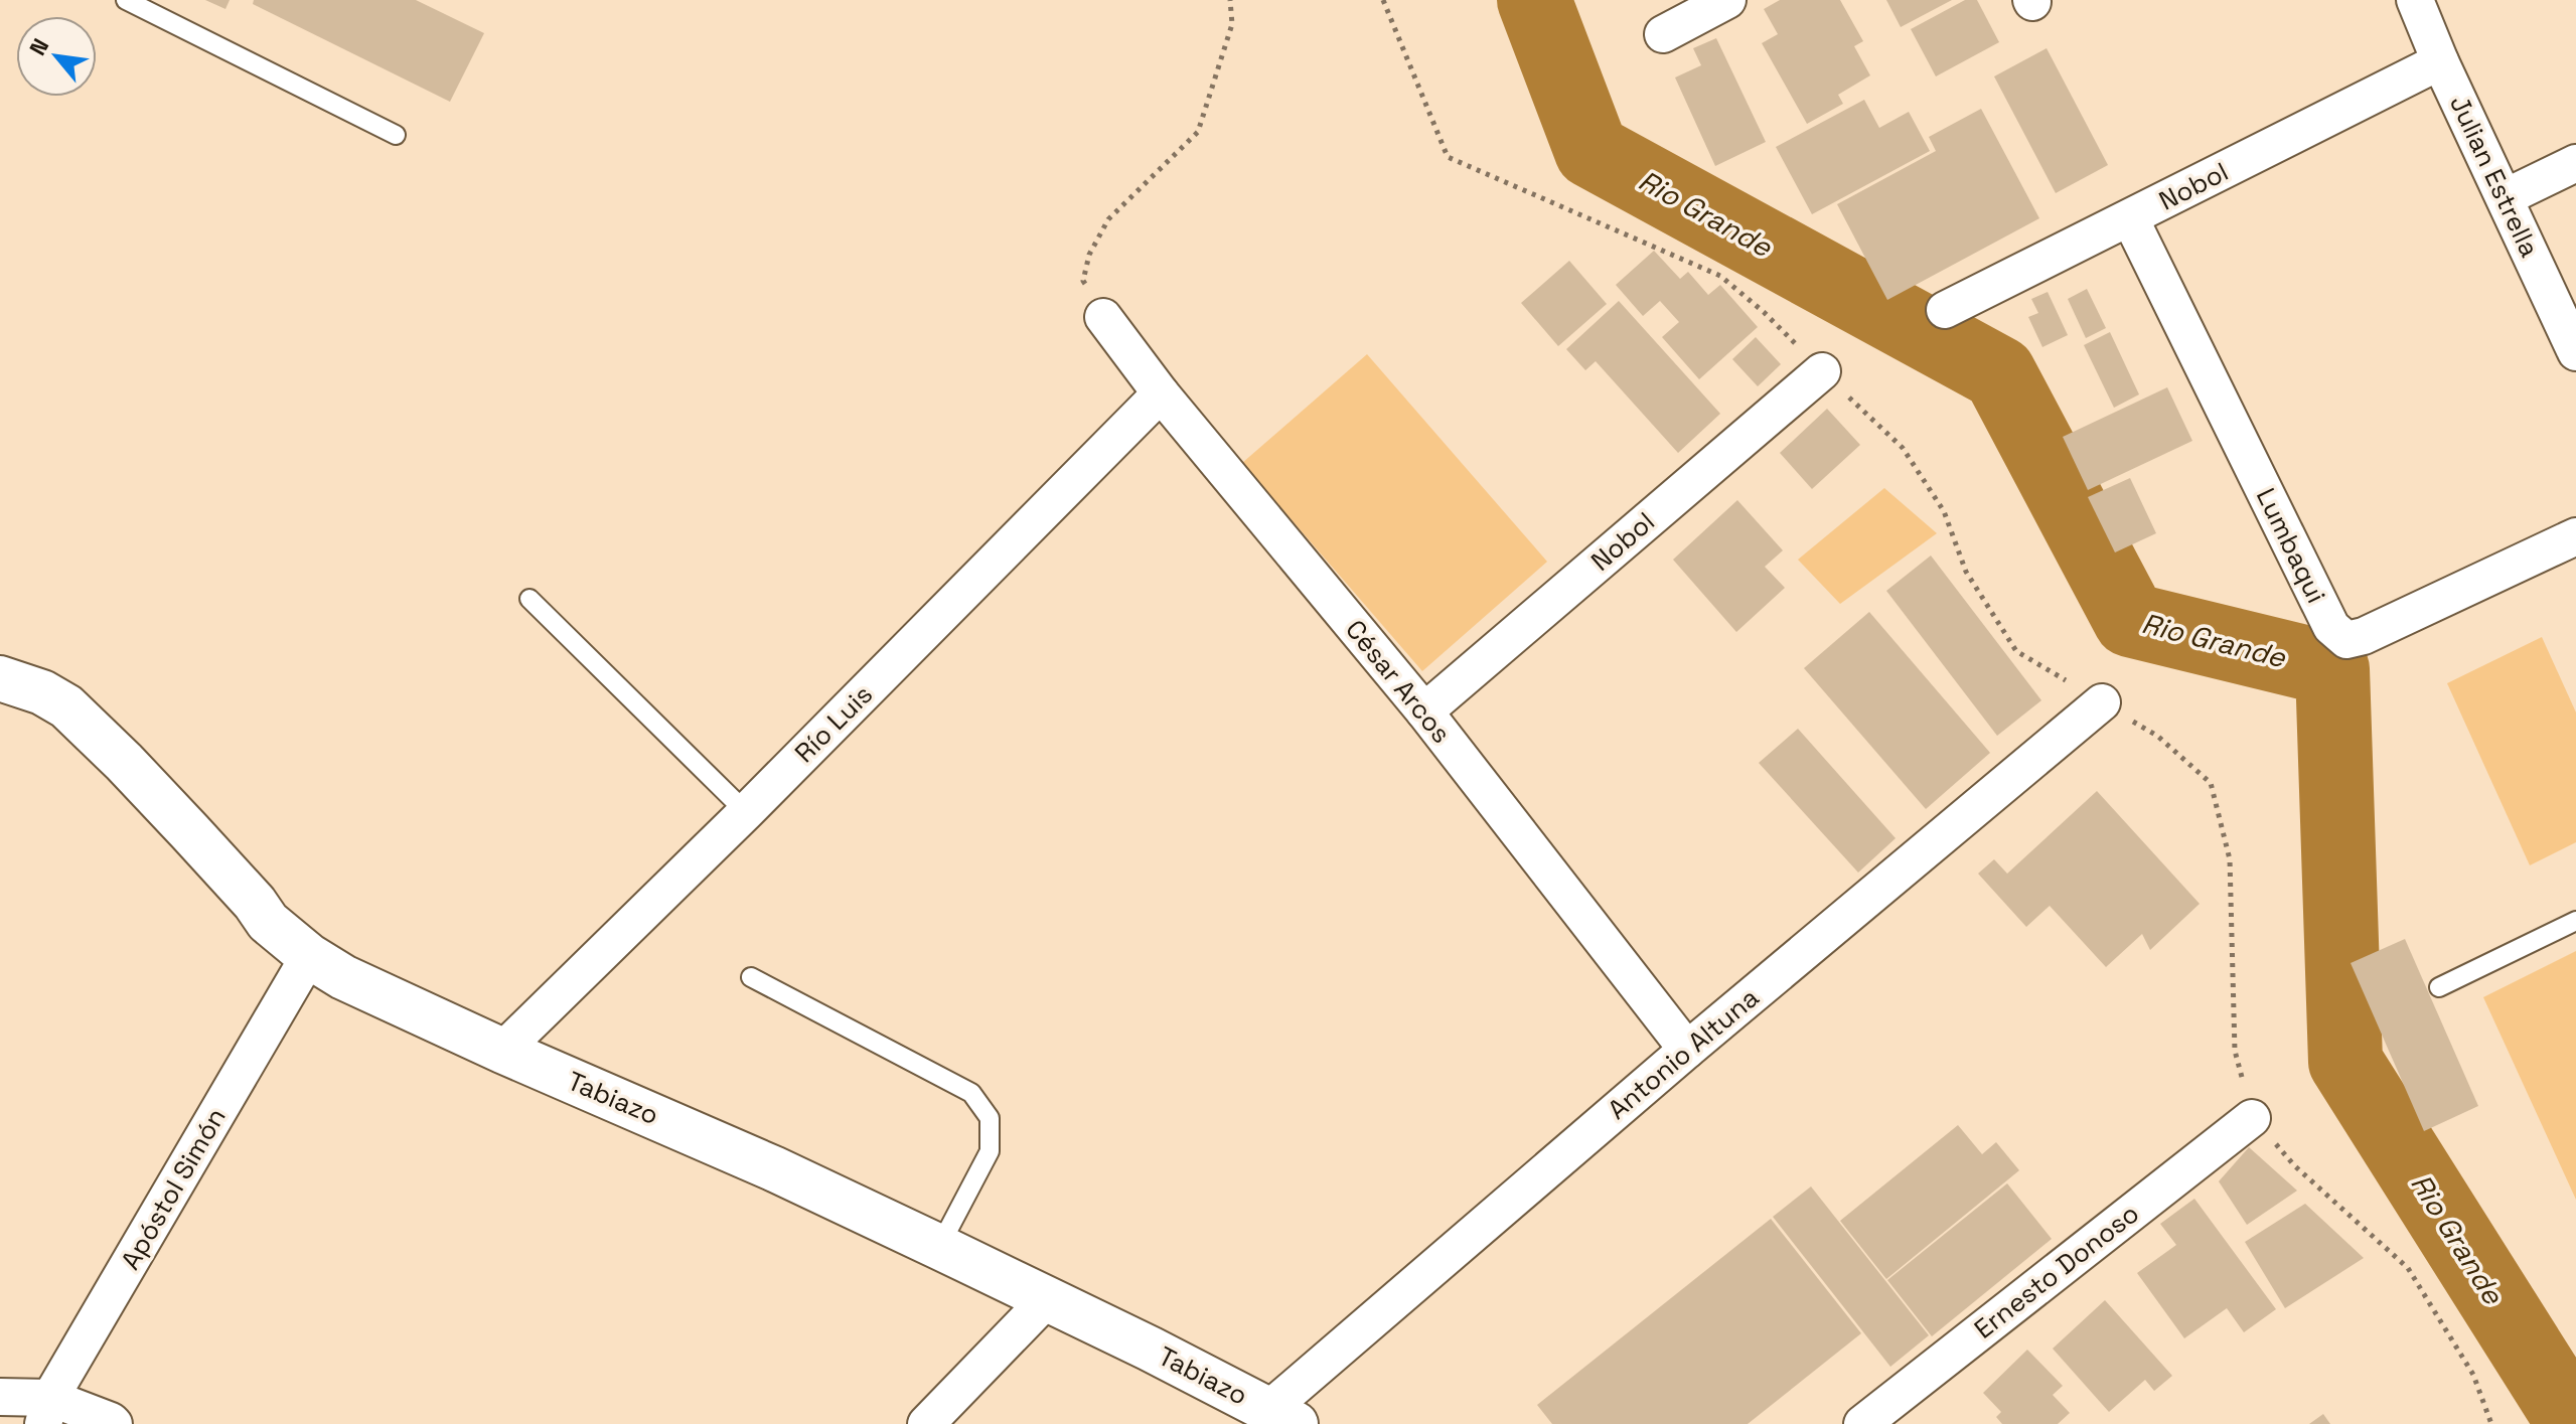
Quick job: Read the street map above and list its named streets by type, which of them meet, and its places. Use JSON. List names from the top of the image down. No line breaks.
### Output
{"streets":{"street":["Julian Estrella","Nobol","Lumbaqui","César Arcos","Río Luis","Antonio Altuna","Tabiazo","Apóstol Simón","Ernesto Donoso"]},"crossings":[["Julian Estrella","Nobol"],["Nobol","Lumbaqui"],["Nobol","César Arcos"],["César Arcos","Río Luis"],["César Arcos","Antonio Altuna"],["Río Luis","Tabiazo"],["Antonio Altuna","Tabiazo"],["Tabiazo","Apóstol Simón"]],"water":["Rio Grande"],"north":"top left"}
